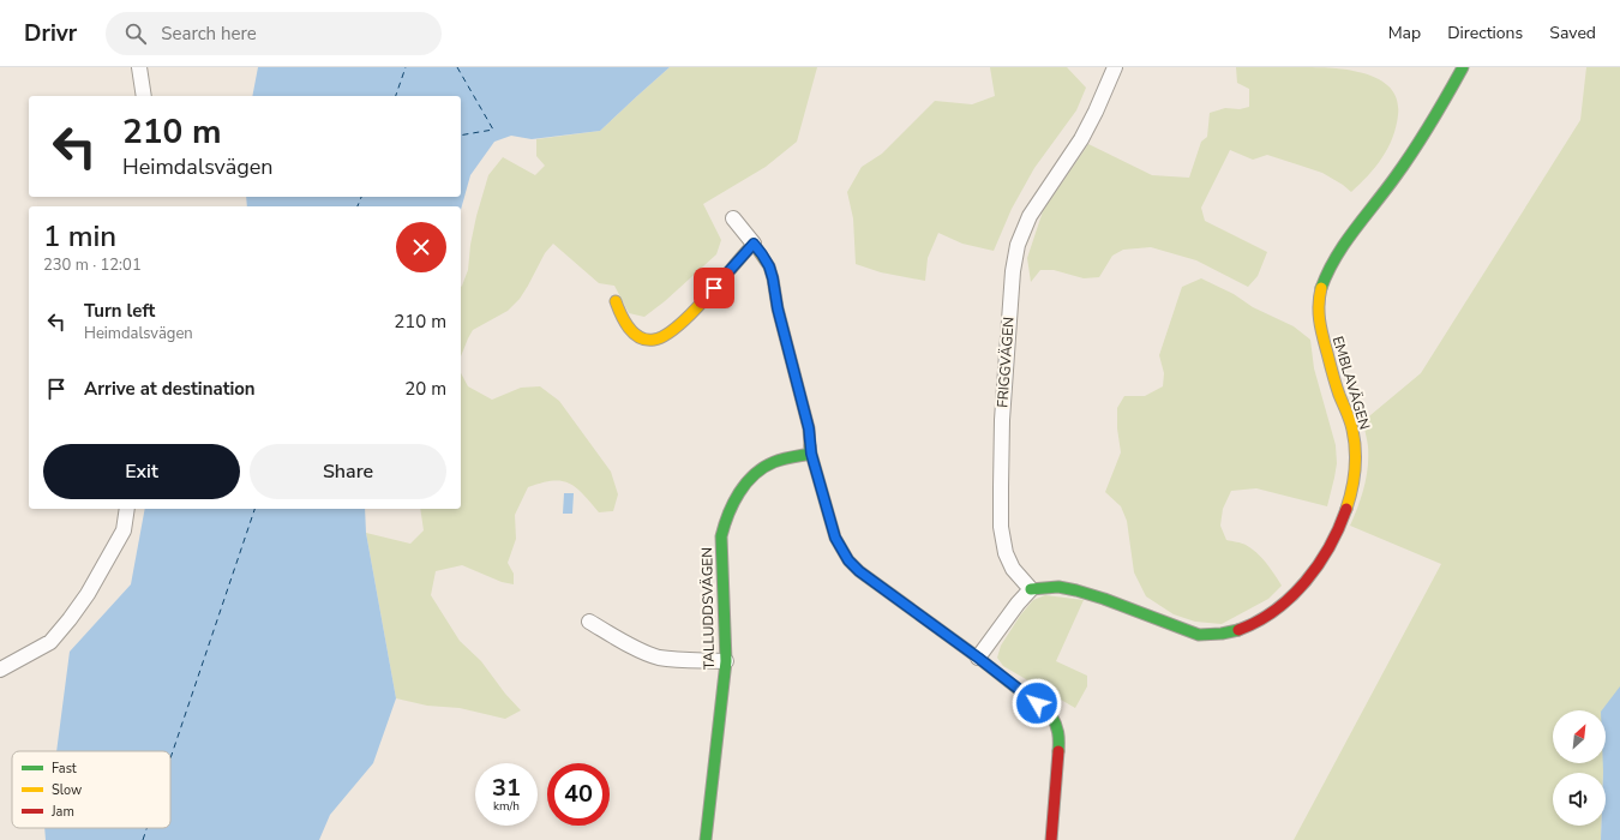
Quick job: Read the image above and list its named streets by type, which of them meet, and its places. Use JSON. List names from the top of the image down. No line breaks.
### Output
{"streets":{"street":["FRIGGVÄGEN","EMBLAVÄGEN","TALLUDDSVÄGEN"]},"crossings":[["FRIGGVÄGEN","EMBLAVÄGEN"]],"legend":["Fast","Slow","Jam"],"north":"top right","page":{"header":"Drivr","search":"Search here","nav":["Map","Directions","Saved"],"turn":["210 m","Heimdalsvägen"],"heading":["1 min","230 m · 12:01"],"list":[{"name":"Turn left","note":"Heimdalsvägen","value":"210 m"},{"name":"Arrive at destination","value":"20 m"}],"buttons":["Exit","Share"],"speed":"31 km/h","limit":"40"}}
